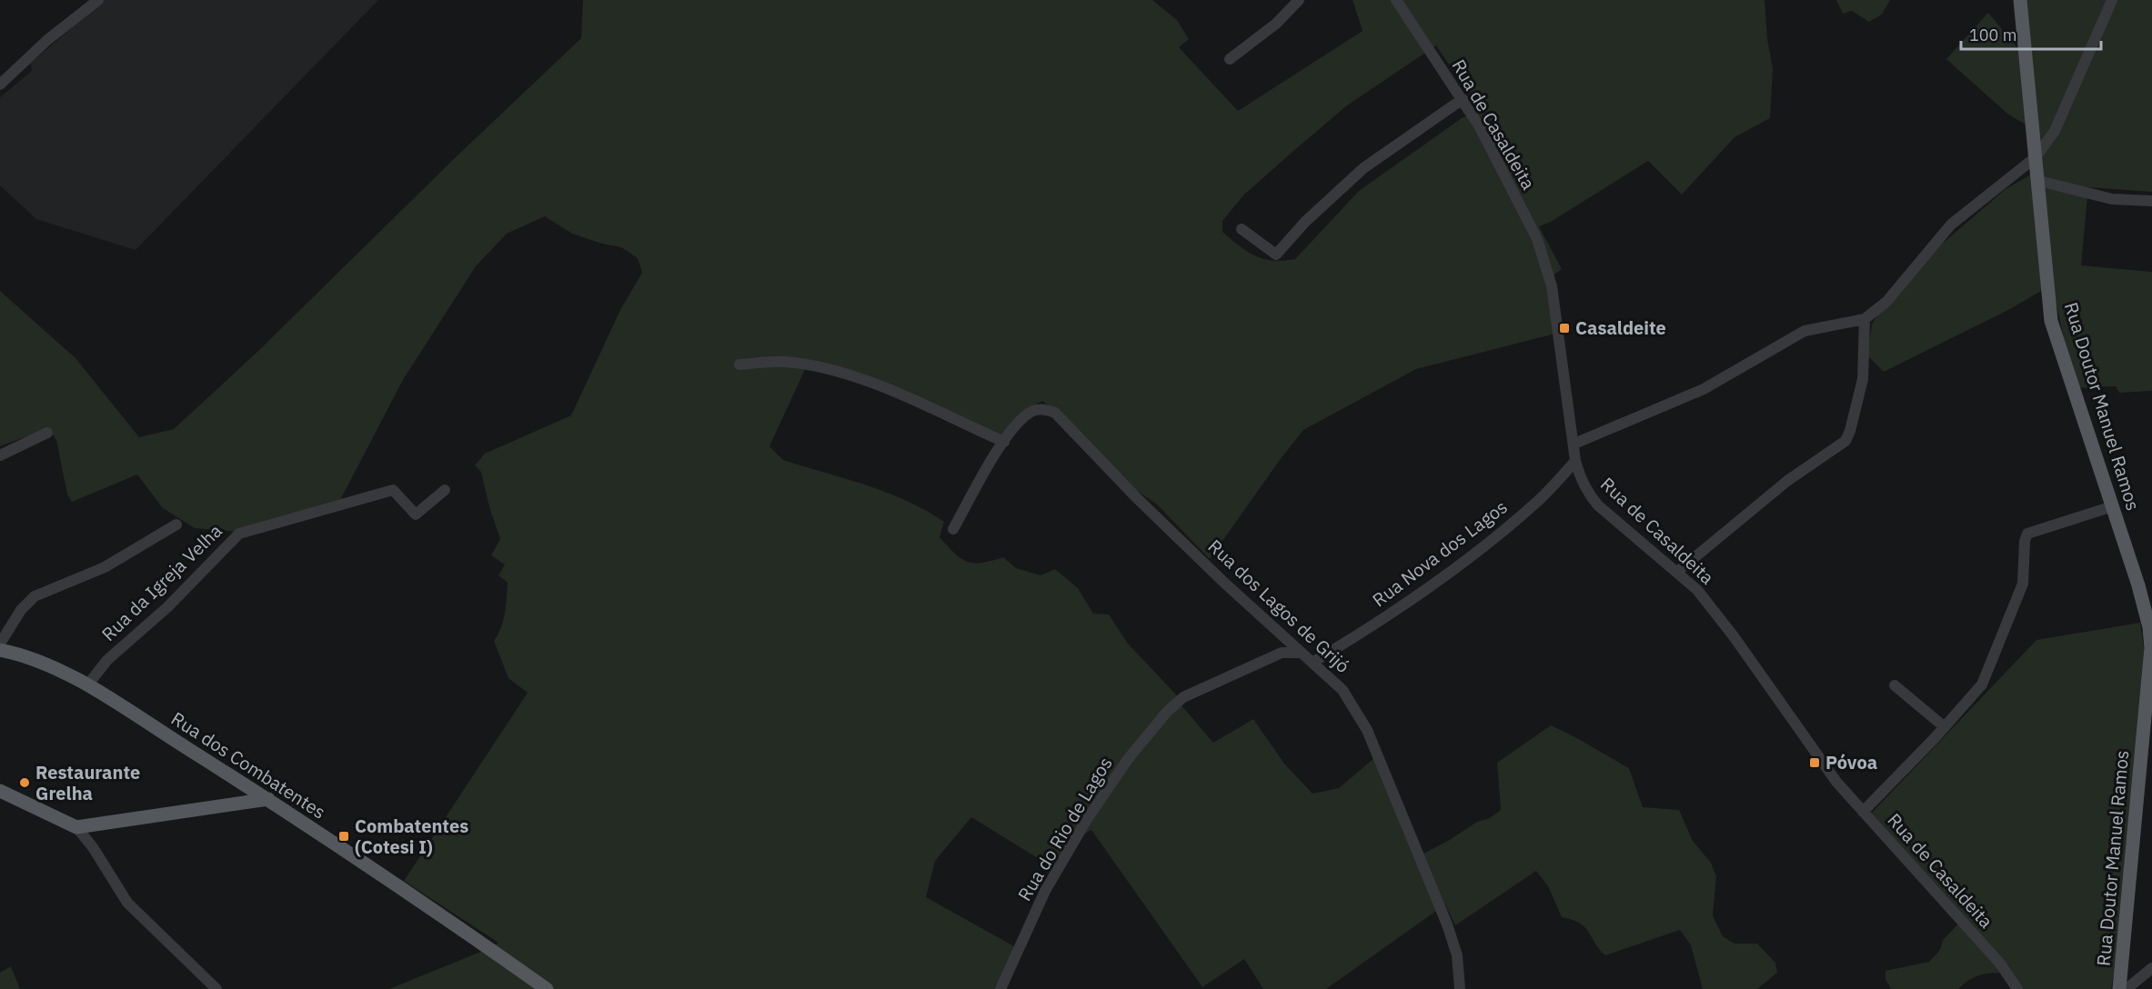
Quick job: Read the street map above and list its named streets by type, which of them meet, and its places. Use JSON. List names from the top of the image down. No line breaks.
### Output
{"streets":{"main road":["Rua Doutor Manuel Ramos","Rua dos Combatentes"],"street":["Rua de Casaldeita","Rua Nova dos Lagos","Rua da Igreja Velha","Rua dos Lagos de Grijó","Rua do Rio de Lagos"]},"crossings":[["Rua de Casaldeita","Rua Nova dos Lagos"],["Rua Nova dos Lagos","Rua dos Lagos de Grijó"],["Rua da Igreja Velha","Rua dos Combatentes"],["Rua dos Lagos de Grijó","Rua do Rio de Lagos"]],"places":{"transit":["Casaldeite","Póvoa","Combatentes (Cotesi I)"],"other":["Restaurante Grelha"]},"scale_bar":"100 m"}
